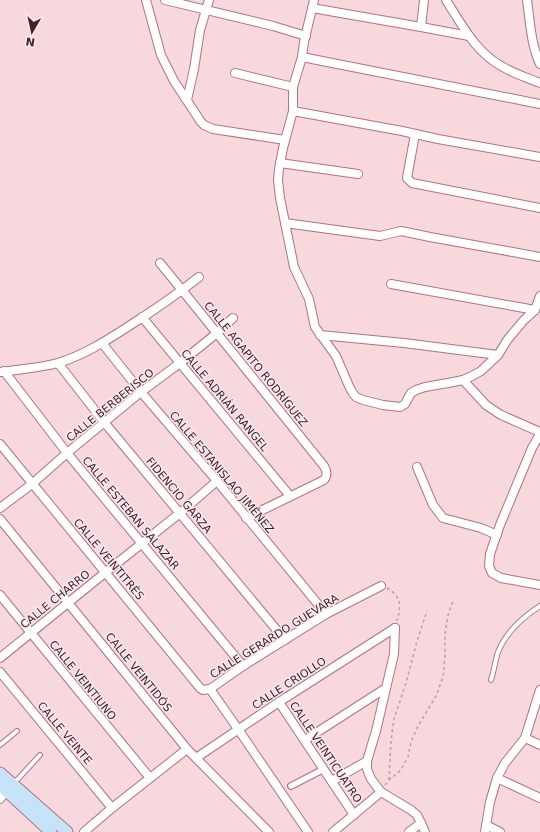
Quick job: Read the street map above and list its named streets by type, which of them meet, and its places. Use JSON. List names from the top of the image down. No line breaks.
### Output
{"streets":{"street":["CALLE AGAPITO RODRÍGUEZ","CALLE ADRIÁN RANGEL","CALLE BERBERISCO","CALLE ESTANISLAO JIMÉNEZ","FIDENCIO GARZA","CALLE ESTEBAN SALAZAR","CALLE VEINTITRÉS","CALLE CHARRO","CALLE GERARDO GUEVARA","CALLE VEINTIDÓS","CALLE VEINTIUNO","CALLE CRIOLLO","CALLE VEINTE","CALLE VEINTICUATRO"]},"crossings":[["CALLE AGAPITO RODRÍGUEZ","CALLE ADRIÁN RANGEL"],["CALLE AGAPITO RODRÍGUEZ","CALLE BERBERISCO"],["CALLE ADRIÁN RANGEL","CALLE BERBERISCO"],["CALLE BERBERISCO","CALLE ESTANISLAO JIMÉNEZ"],["CALLE BERBERISCO","FIDENCIO GARZA"],["CALLE BERBERISCO","CALLE ESTEBAN SALAZAR"],["CALLE BERBERISCO","CALLE VEINTITRÉS"],["CALLE ESTANISLAO JIMÉNEZ","CALLE CHARRO"],["CALLE ESTANISLAO JIMÉNEZ","CALLE GERARDO GUEVARA"],["FIDENCIO GARZA","CALLE CHARRO"],["FIDENCIO GARZA","CALLE GERARDO GUEVARA"],["CALLE ESTEBAN SALAZAR","CALLE CHARRO"],["CALLE ESTEBAN SALAZAR","CALLE GERARDO GUEVARA"],["CALLE VEINTITRÉS","CALLE CHARRO"],["CALLE VEINTITRÉS","CALLE GERARDO GUEVARA"],["CALLE CHARRO","CALLE VEINTIDÓS"],["CALLE CHARRO","CALLE VEINTIUNO"],["CALLE VEINTIDÓS","CALLE CRIOLLO"],["CALLE CRIOLLO","CALLE VEINTICUATRO"]],"north":"bottom"}
